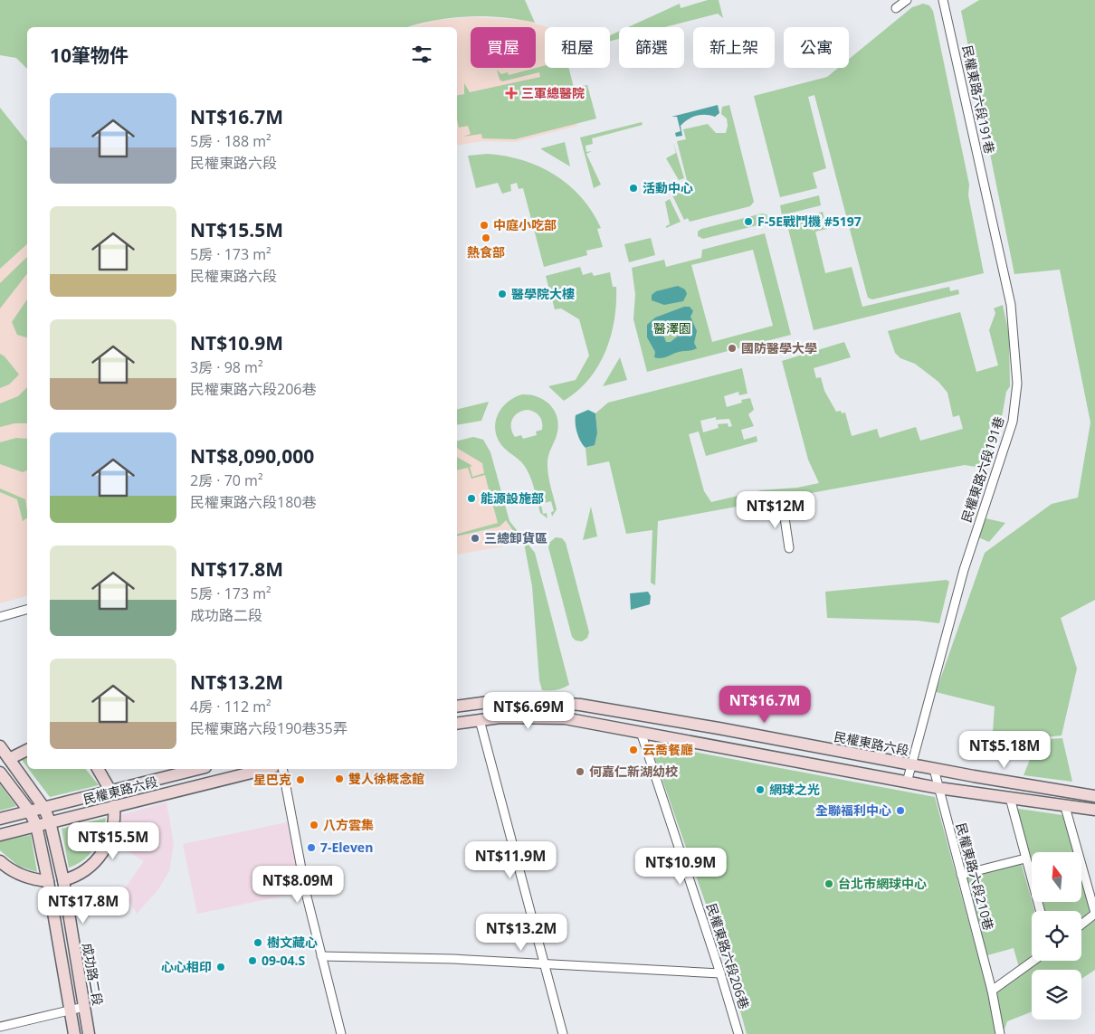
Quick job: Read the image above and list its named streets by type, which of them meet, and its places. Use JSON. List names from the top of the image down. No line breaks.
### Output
{"streets":{"main road":["民權東路六段","成功路二段"],"street":["民權東路六段191巷","民權東路六段210巷","民權東路六段206巷"]},"crossings":[["民權東路六段191巷","民權東路六段"],["民權東路六段","民權東路六段210巷"],["民權東路六段","成功路二段"]],"parks":["醫澤園"],"places":{"health":["三軍總醫院"],"other":["活動中心","F-5E戰鬥機 #5197","中庭小吃部","熱食部","醫學院大樓","國防醫學大學","能源設施部","三總卸貨區","云喬餐廳","何嘉仁新湖幼校","雙人徐概念館","星巴克","網球之光","全聯福利中心","八方雲集","7-Eleven","台北市網球中心","樹文藏心","09-04.S","心心相印"]},"north":"top","page":{"chip":["買屋","租屋","篩選","新上架","公寓"],"heading":"10筆物件","list":[{"name":"NT$16.7M","note":"5房 · 188 m² · 民權東路六段"},{"name":"NT$15.5M","note":"5房 · 173 m² · 民權東路六段"},{"name":"NT$10.9M","note":"3房 · 98 m² · 民權東路六段206巷"},{"name":"NT$8,090,000","note":"2房 · 70 m² · 民權東路六段180巷"},{"name":"NT$17.8M","note":"5房 · 173 m² · 成功路二段"},{"name":"NT$13.2M","note":"4房 · 112 m² · 民權東路六段190巷35弄"}],"price":["NT$12M","NT$16.7M","NT$6.69M","NT$5.18M","NT$15.5M","NT$11.9M","NT$10.9M","NT$8.09M","NT$17.8M","NT$13.2M"]}}
